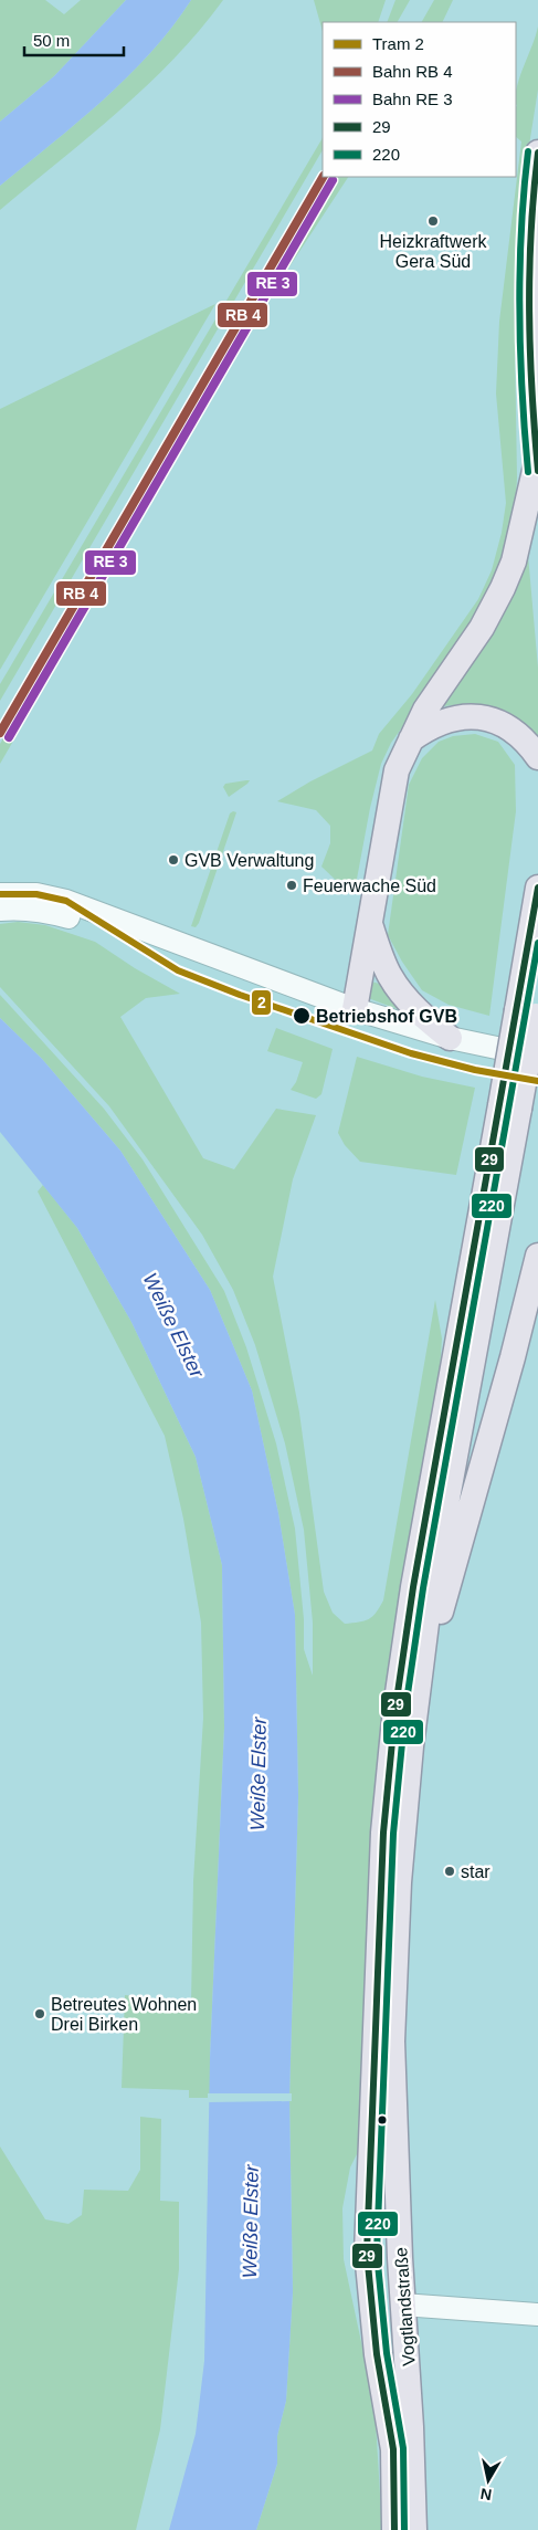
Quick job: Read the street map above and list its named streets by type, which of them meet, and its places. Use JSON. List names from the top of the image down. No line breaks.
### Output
{"streets":{"main road":["Vogtlandstraße"]},"water":["Weiße Elster"],"places":["Heizkraftwerk Gera Süd","GVB Verwaltung","Feuerwache Süd","Betriebshof GVB","star","Betreutes Wohnen Drei Birken"],"lines":["transit line 220","transit line 29","tram line 2"],"legend":["Tram 2","Bahn RB 4","Bahn RE 3","29","220"],"scale_bar":"50 m","north":"bottom"}
